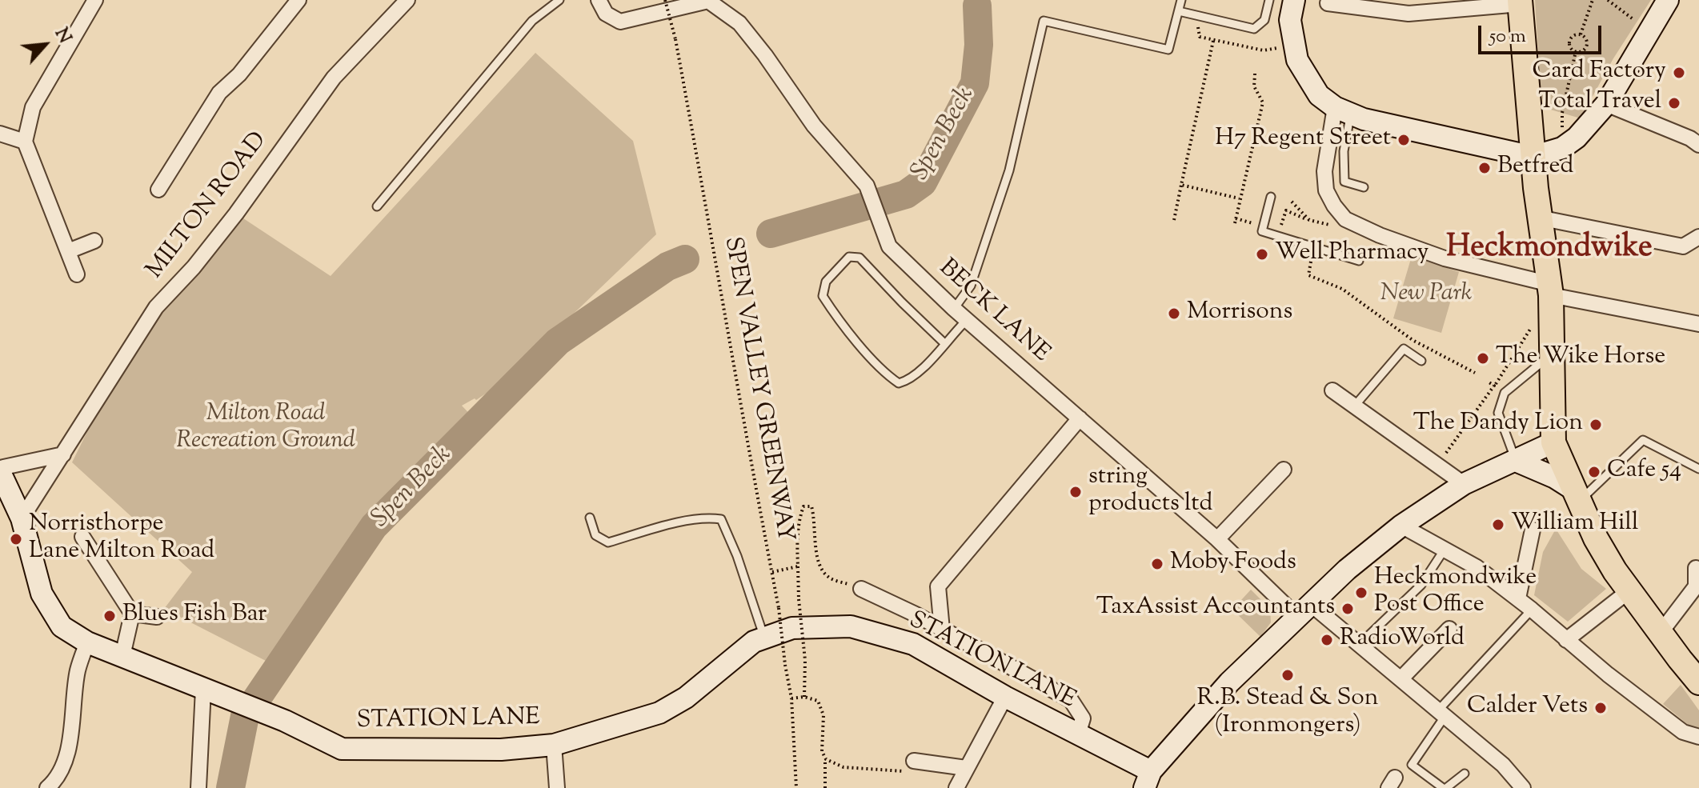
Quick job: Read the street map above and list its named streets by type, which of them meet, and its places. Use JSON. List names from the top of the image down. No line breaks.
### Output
{"streets":{"street":["MILTON ROAD","BECK LANE","STATION LANE"],"path":["SPEN VALLEY GREENWAY"]},"crossings":[["MILTON ROAD","STATION LANE"]],"districts":["Heckmondwike"],"water":["Spen Beck"],"parks":["New Park","Milton Road Recreation Ground"],"places":["Card Factory","Total Travel","H7 Regent Street","Betfred","Well Pharmacy","Morrisons","The Wike Horse","The Dandy Lion","Cafe 54","string products ltd","William Hill","Norristhorpe Lane Milton Road","Moby Foods","Heckmondwike Post Office","TaxAssist Accountants","Blues Fish Bar","RadioWorld","R.B. Stead & Son (Ironmongers)","Calder Vets"],"scale_bar":"50 m","north":"top right"}
